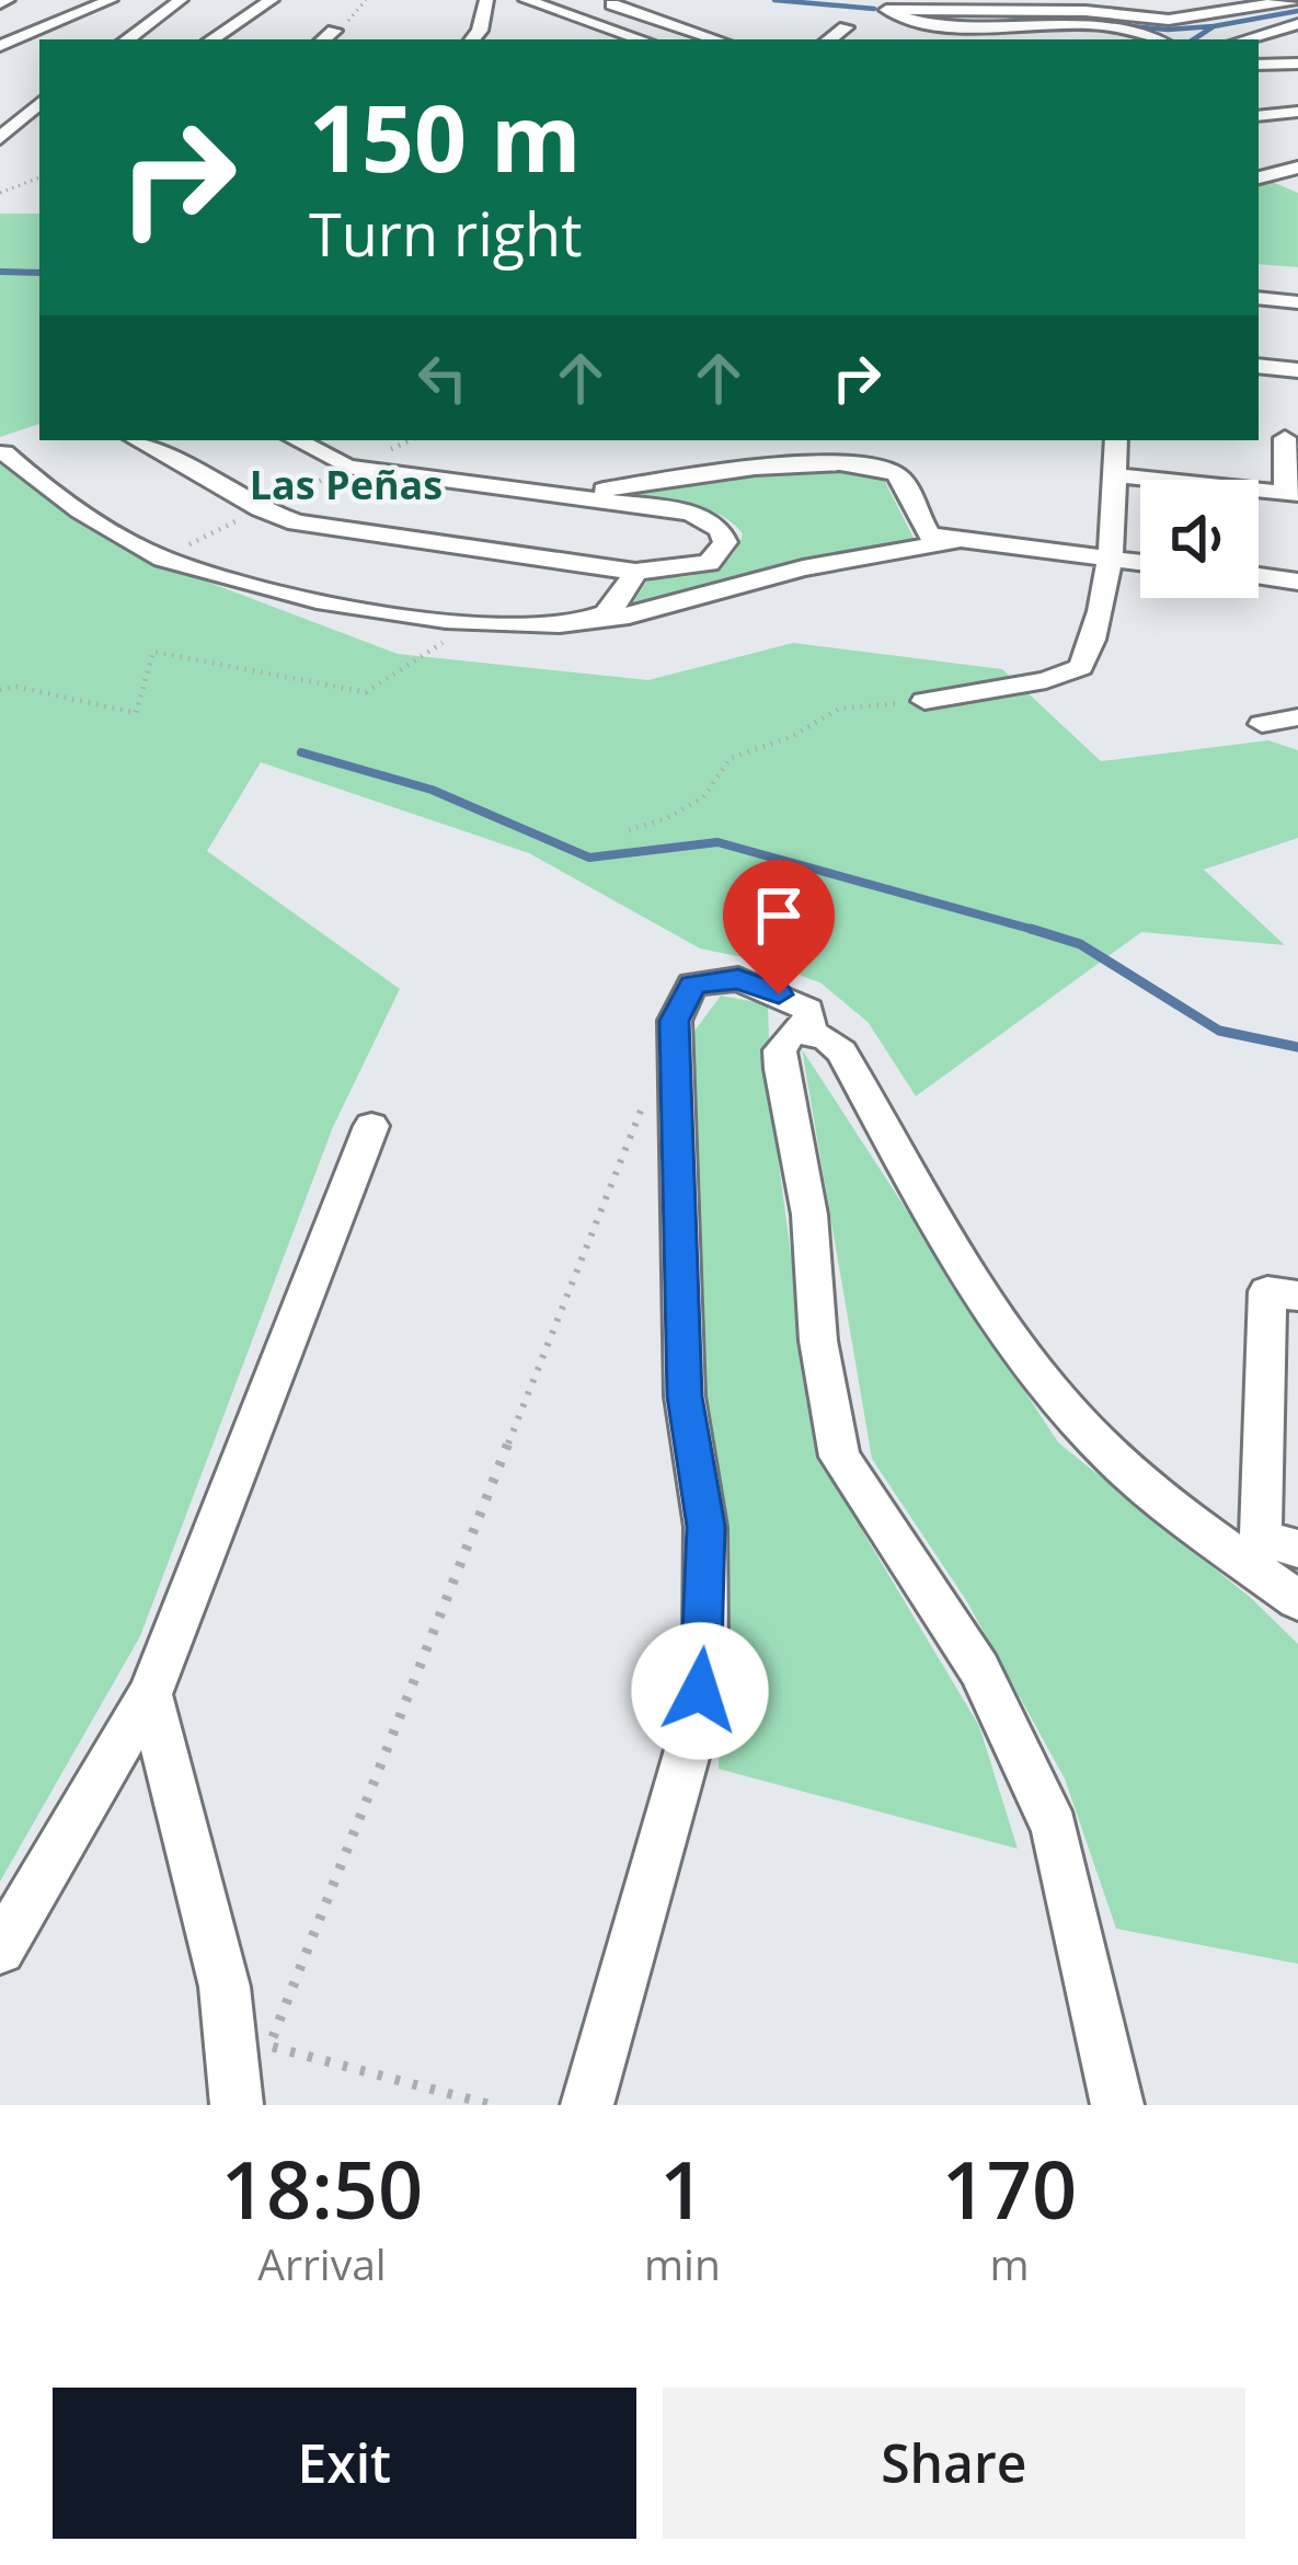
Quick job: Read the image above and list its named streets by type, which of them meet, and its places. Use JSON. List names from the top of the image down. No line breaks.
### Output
{"districts":["Las Peñas"],"page":{"turn":["150 m","Turn right"],"eta":["18:50","Arrival","1","min","170","m"],"buttons":["Exit","Share"]}}
